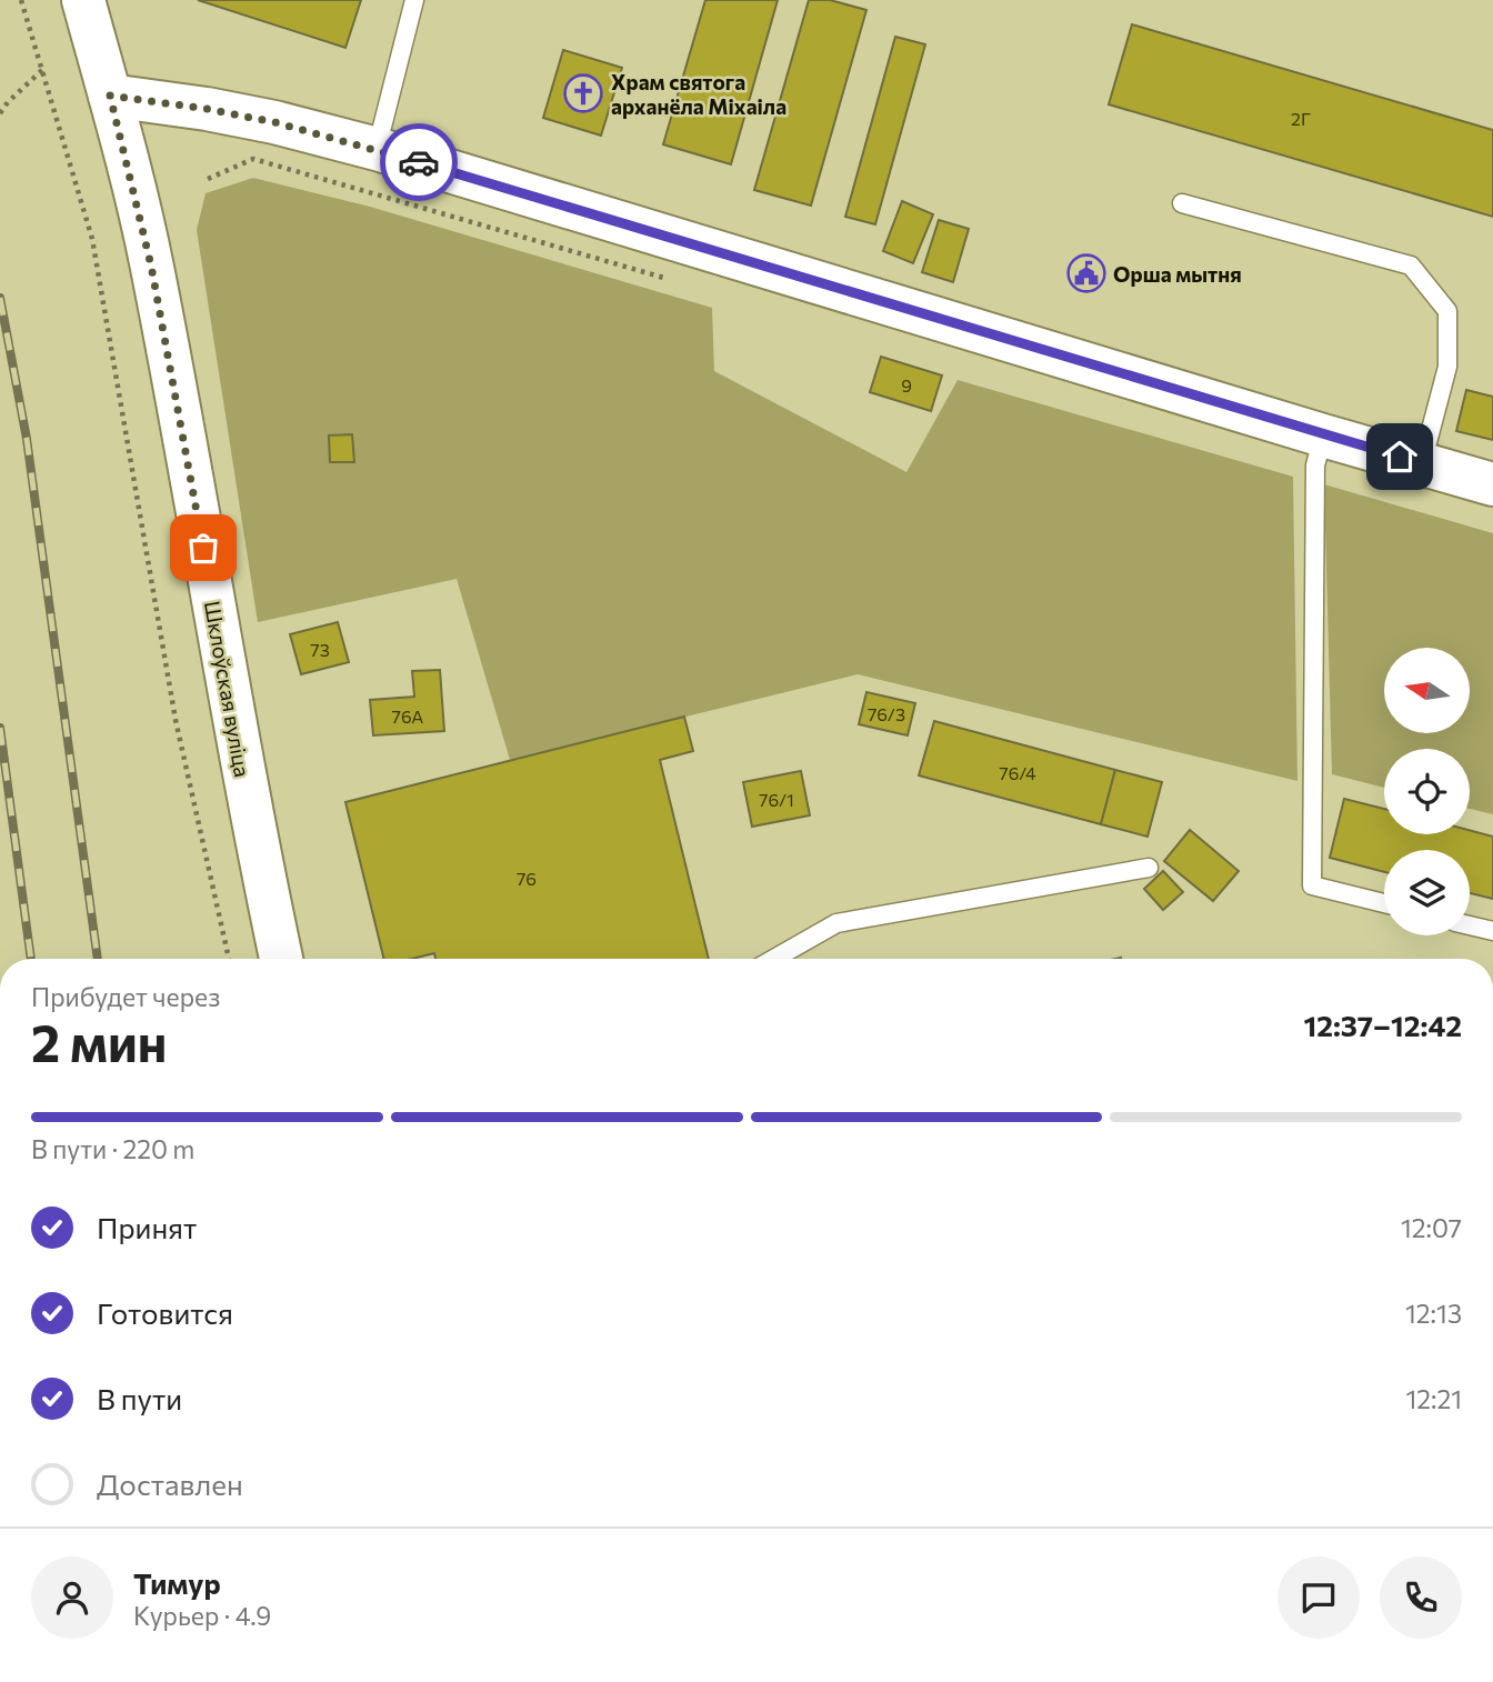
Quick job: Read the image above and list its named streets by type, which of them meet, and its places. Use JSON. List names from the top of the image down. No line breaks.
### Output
{"streets":{"street":["Шклоўская вуліца"]},"places":{"church":["Храм святога арханёла Міхаіла"],"public building":["Орша мытня"]},"house_numbers":["2Г","9","73","76/3","76А","76/4","76/1","76"],"north":"left","page":{"heading":["2 мин","Прибудет через","12:37–12:42"],"panel":["Тимур","Курьер · 4.9"],"bar":"В пути · 220 m","list":[["Принят","12:07"],["Готовится","12:13"],["В пути","12:21"],"Доставлен"]}}
